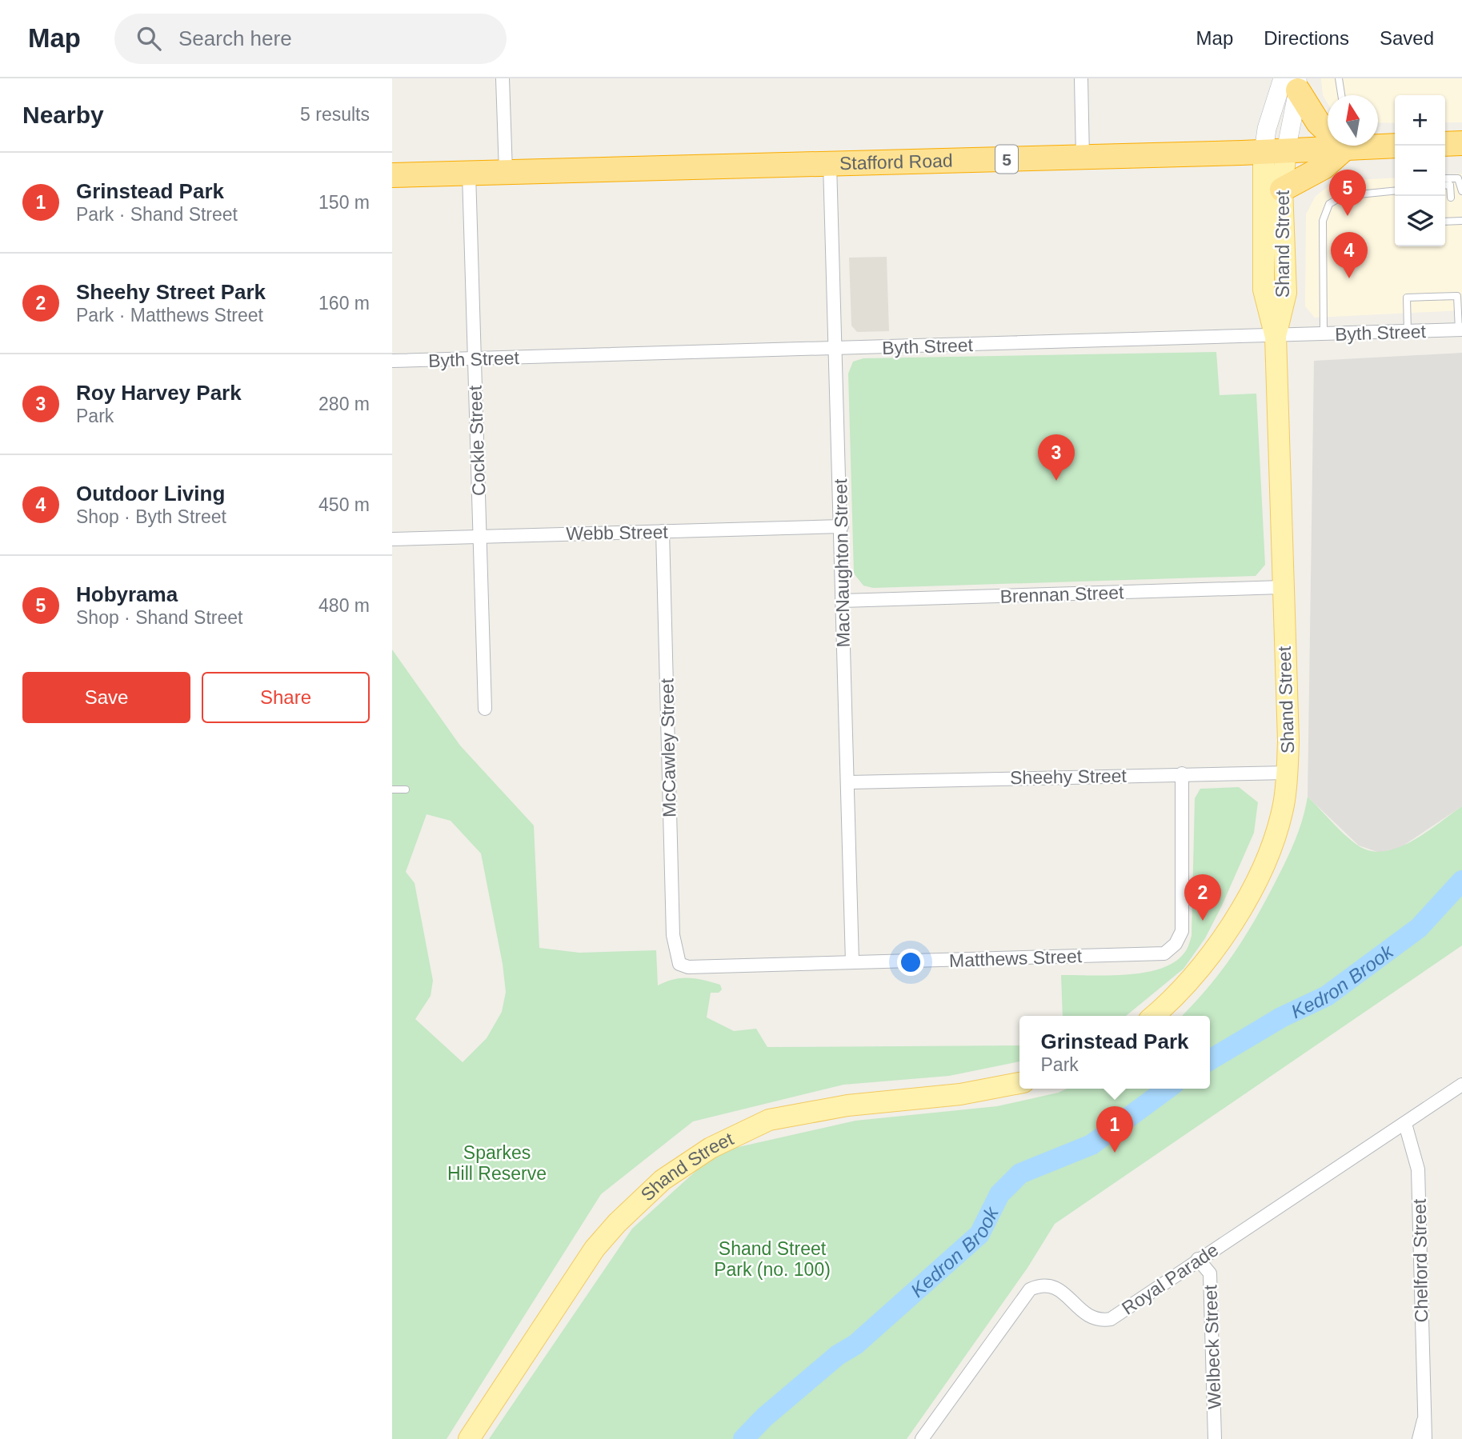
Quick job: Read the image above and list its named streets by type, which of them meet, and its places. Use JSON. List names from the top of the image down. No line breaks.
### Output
{"streets":{"highway":["5","Stafford Road"],"main road":["Shand Street"],"street":["Byth Street","Cockle Street","Webb Street","MacNaughton Street","Brennan Street","McCawley Street","Sheehy Street","Matthews Street","Chelford Street","Royal Parade","Welbeck Street"]},"crossings":[["Stafford Road","Shand Street"],["Stafford Road","Cockle Street"],["Stafford Road","MacNaughton Street"],["Shand Street","Byth Street"],["Shand Street","Brennan Street"],["Shand Street","Sheehy Street"],["Byth Street","Cockle Street"],["Byth Street","MacNaughton Street"],["Cockle Street","Webb Street"],["Webb Street","MacNaughton Street"],["Webb Street","McCawley Street"],["MacNaughton Street","Brennan Street"],["MacNaughton Street","Sheehy Street"],["MacNaughton Street","Matthews Street"],["McCawley Street","Matthews Street"],["Sheehy Street","Matthews Street"],["Chelford Street","Royal Parade"],["Royal Parade","Welbeck Street"]],"water":["Kedron Brook"],"parks":["Sparkes Hill Reserve","Shand Street Park (no. 100)"],"north":"top","page":{"header":"Map","search":"Search here","nav":["Map","Directions","Saved"],"heading":["Nearby","5 results"],"map_buttons":["+","−"],"list":[{"mark":"1","name":"Grinstead Park","note":"Park · Shand Street","value":"150 m"},{"mark":"2","name":"Sheehy Street Park","note":"Park · Matthews Street","value":"160 m"},{"mark":"3","name":"Roy Harvey Park","note":"Park","value":"280 m"},{"mark":"4","name":"Outdoor Living","note":"Shop · Byth Street","value":"450 m"},{"mark":"5","name":"Hobyrama","note":"Shop · Shand Street","value":"480 m"}],"pins":["5","4","3","2","1"],"buttons":["Save","Share"],"popup":["Grinstead Park","Park"]}}
